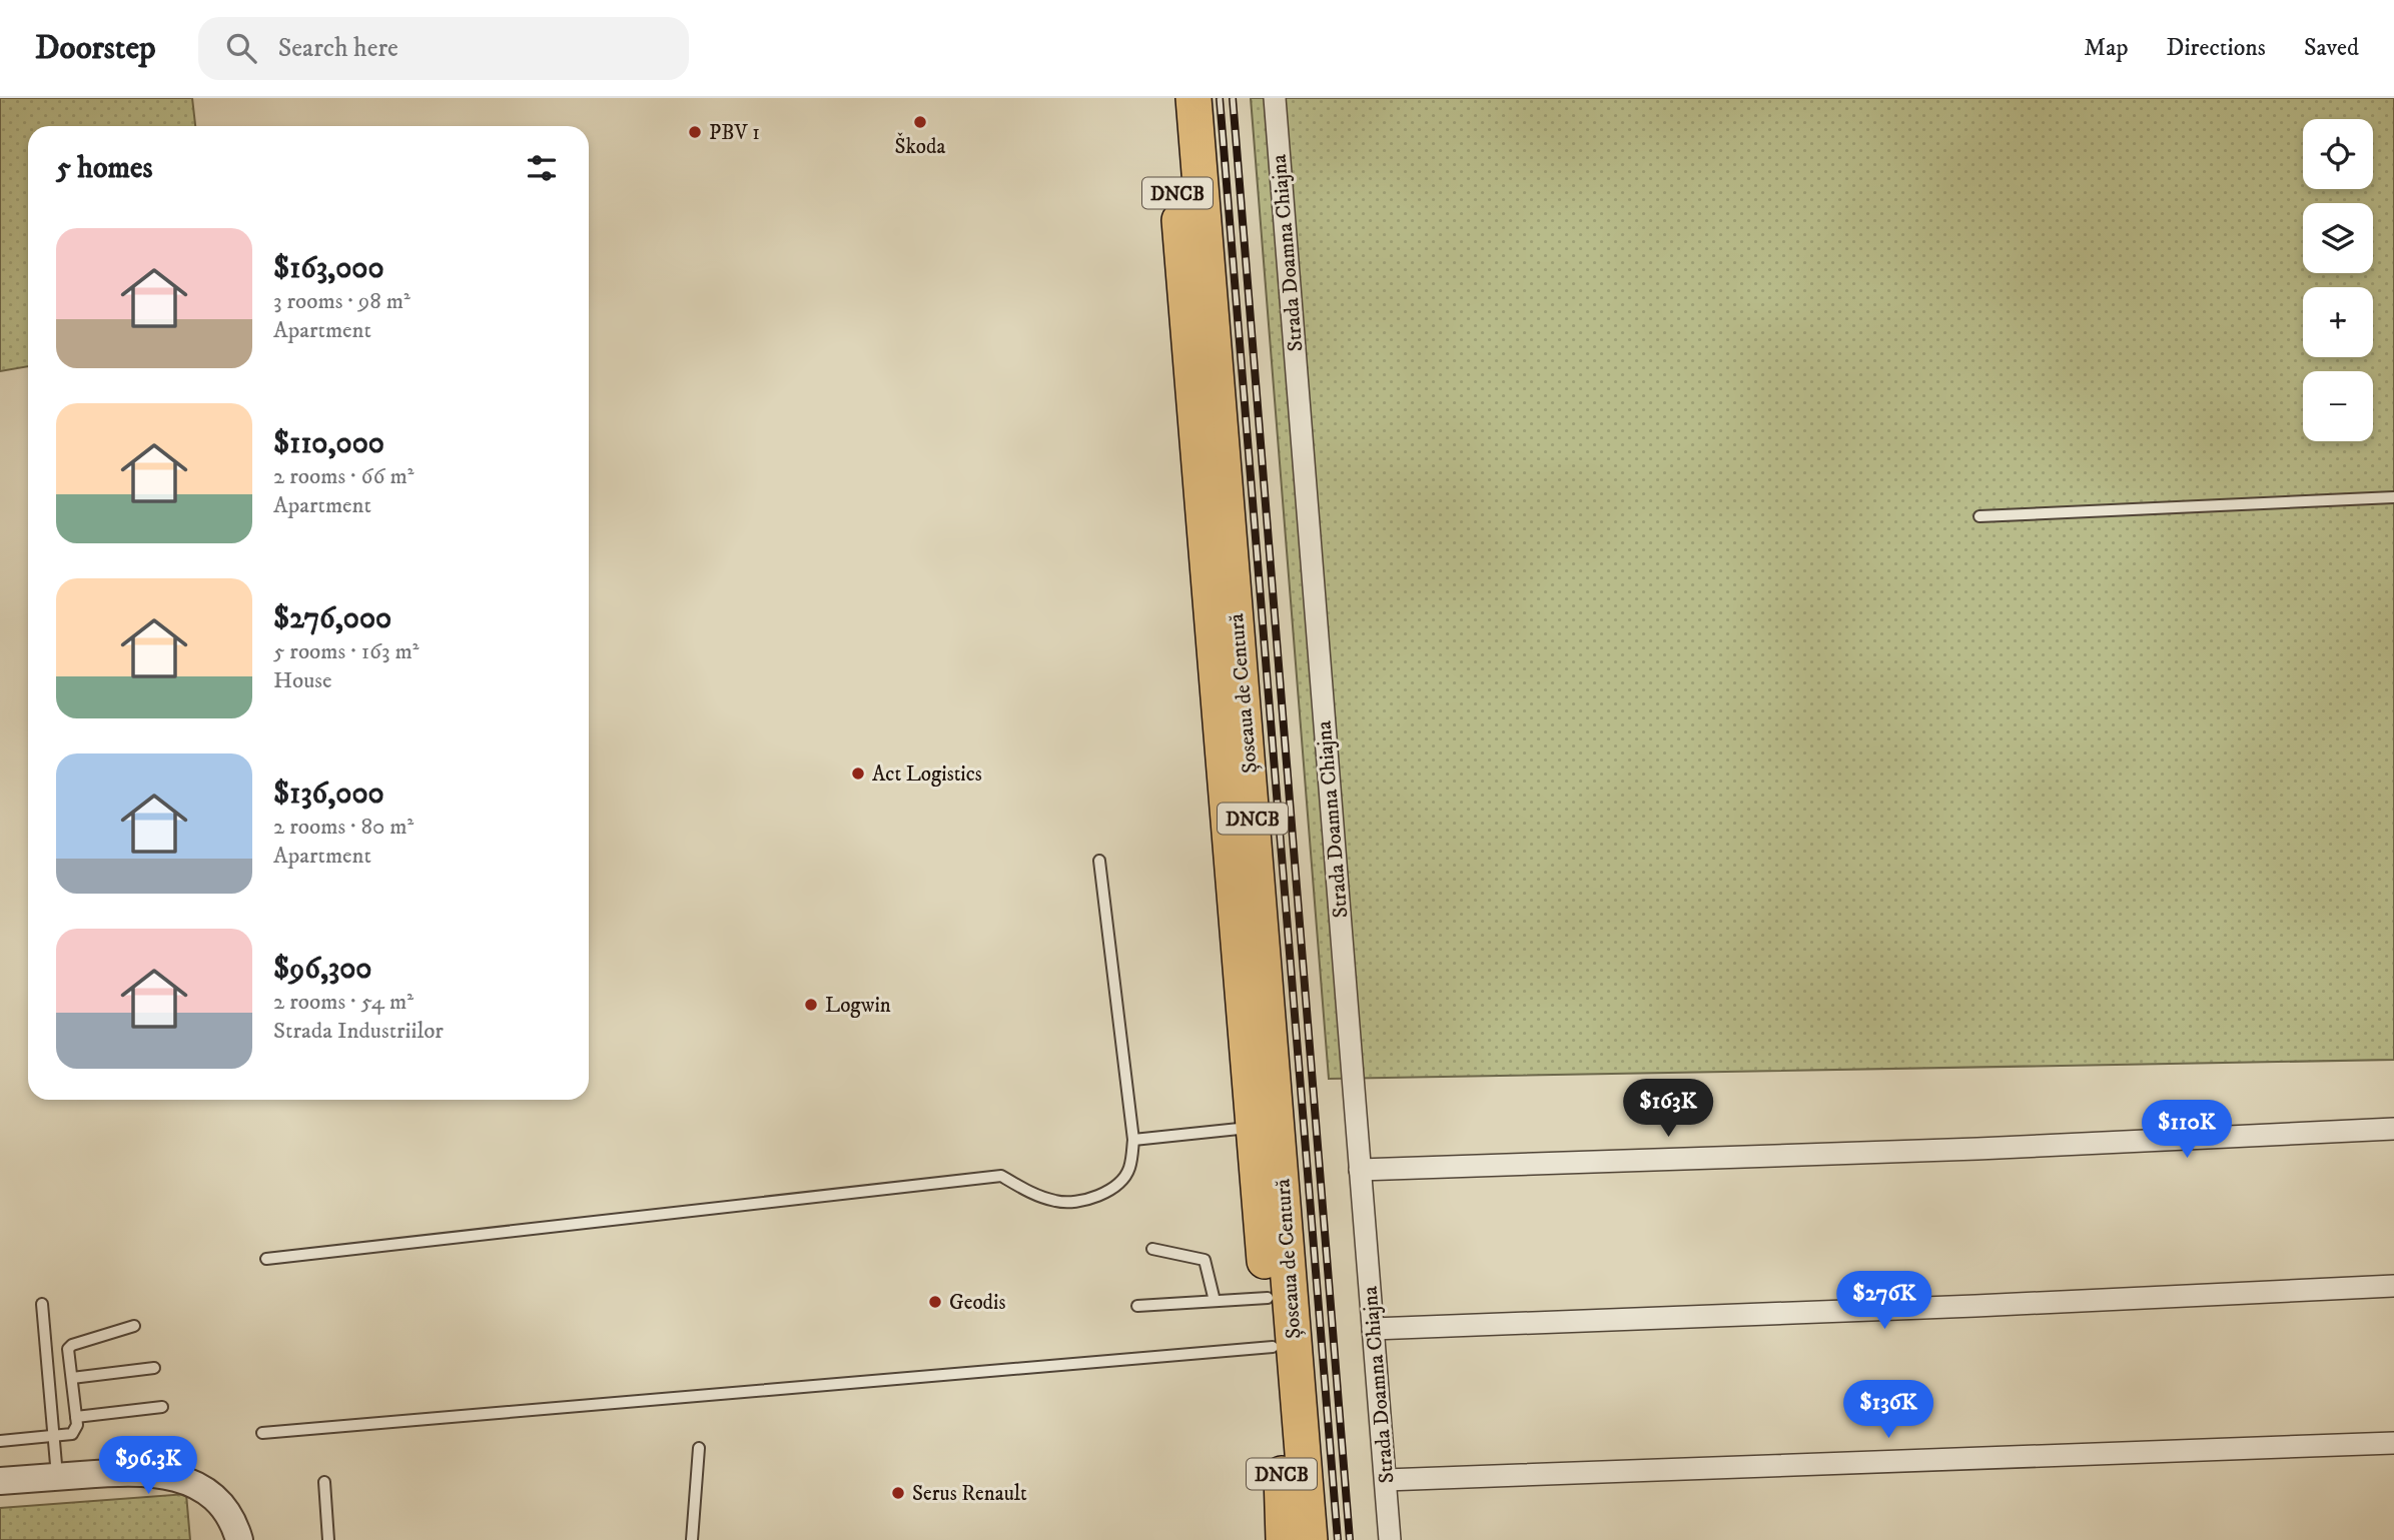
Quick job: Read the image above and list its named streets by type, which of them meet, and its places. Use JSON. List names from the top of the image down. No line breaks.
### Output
{"streets":{"main road":["DNCB","Șoseaua de Centură"],"street":["Strada Doamna Chiajna"]},"places":["Škoda","PBV 1","Act Logistics","Logwin","Geodis","Serus Renault"],"page":{"header":"Doorstep","search":"Search here","nav":["Map","Directions","Saved"],"map_buttons":["+","−"],"heading":"5 homes","list":[{"name":"$163,000","note":"3 rooms · 98 m² · Apartment"},{"name":"$110,000","note":"2 rooms · 66 m² · Apartment"},{"name":"$276,000","note":"5 rooms · 163 m² · House"},{"name":"$136,000","note":"2 rooms · 80 m² · Apartment"},{"name":"$96,300","note":"2 rooms · 54 m² · Strada Industriilor"}],"price":["$163K","$110K","$276K","$136K","$96.3K"]}}
